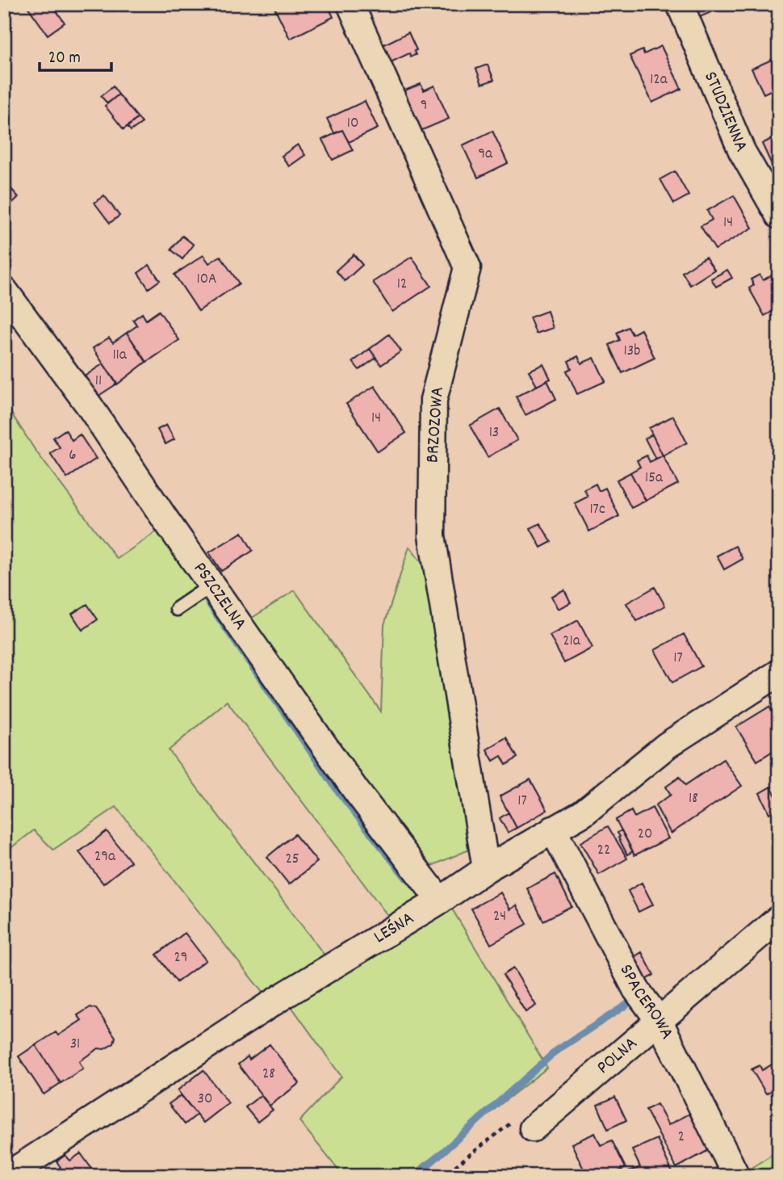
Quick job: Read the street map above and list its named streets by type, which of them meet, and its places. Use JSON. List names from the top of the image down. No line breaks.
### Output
{"streets":{"street":["STUDZIENNA","BRZOZOWA","PSZCZELNA","LEŚNA","SPACEROWA","POLNA"]},"crossings":[["BRZOZOWA","LEŚNA"],["PSZCZELNA","LEŚNA"],["LEŚNA","SPACEROWA"],["SPACEROWA","POLNA"]],"house_numbers":["12a","9","10","9a","14","10A","12","13b","11a","11","14","13","6","15a","17c","21a","17","18","17","20","22","29a","25","24","29","31","28","30","2"],"scale_bar":"20 m"}
